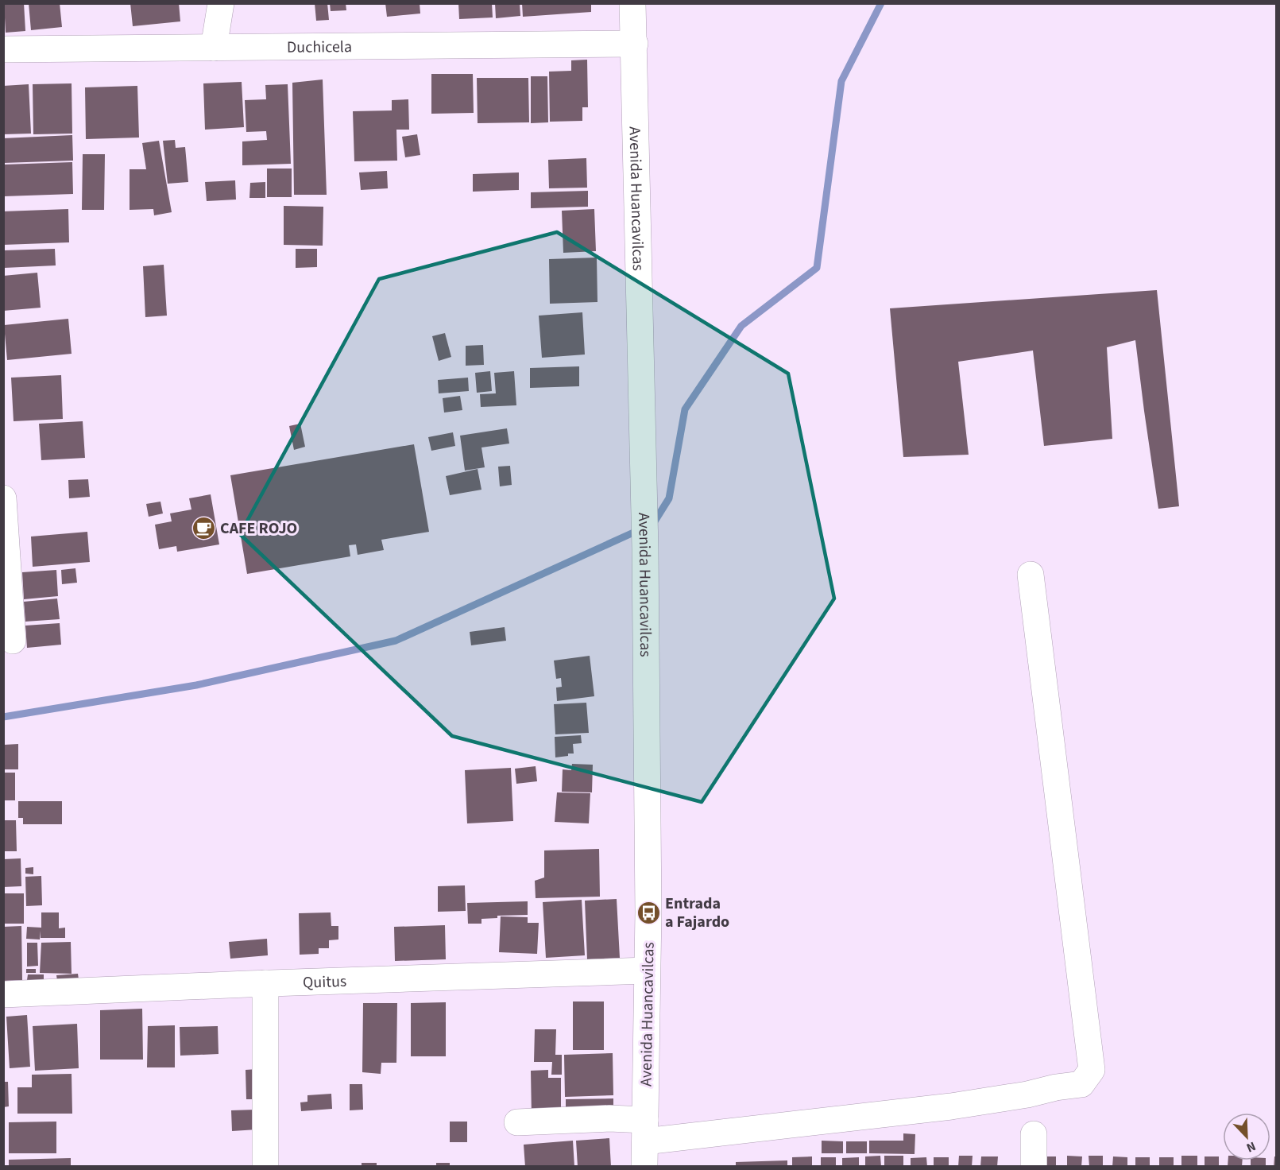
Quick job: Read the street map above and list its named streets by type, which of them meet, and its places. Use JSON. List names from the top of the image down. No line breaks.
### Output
{"streets":{"street":["Duchicela","Avenida Huancavilcas","Quitus"]},"crossings":[["Duchicela","Avenida Huancavilcas"],["Avenida Huancavilcas","Quitus"]],"places":{"cafe":["CAFE ROJO"],"bus stop":["Entrada a Fajardo"]},"north":"bottom right"}
